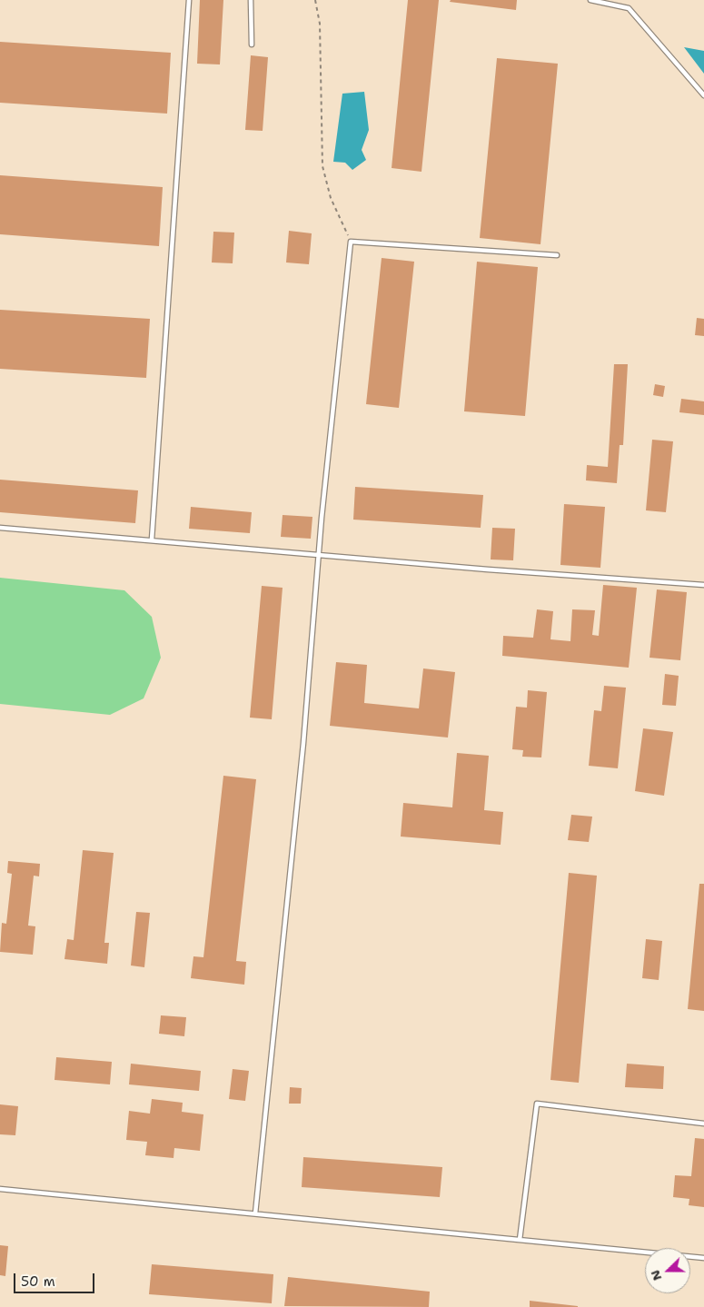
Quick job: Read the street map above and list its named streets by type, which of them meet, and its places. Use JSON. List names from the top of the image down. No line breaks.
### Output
{"scale_bar":"50 m","north":"left"}
